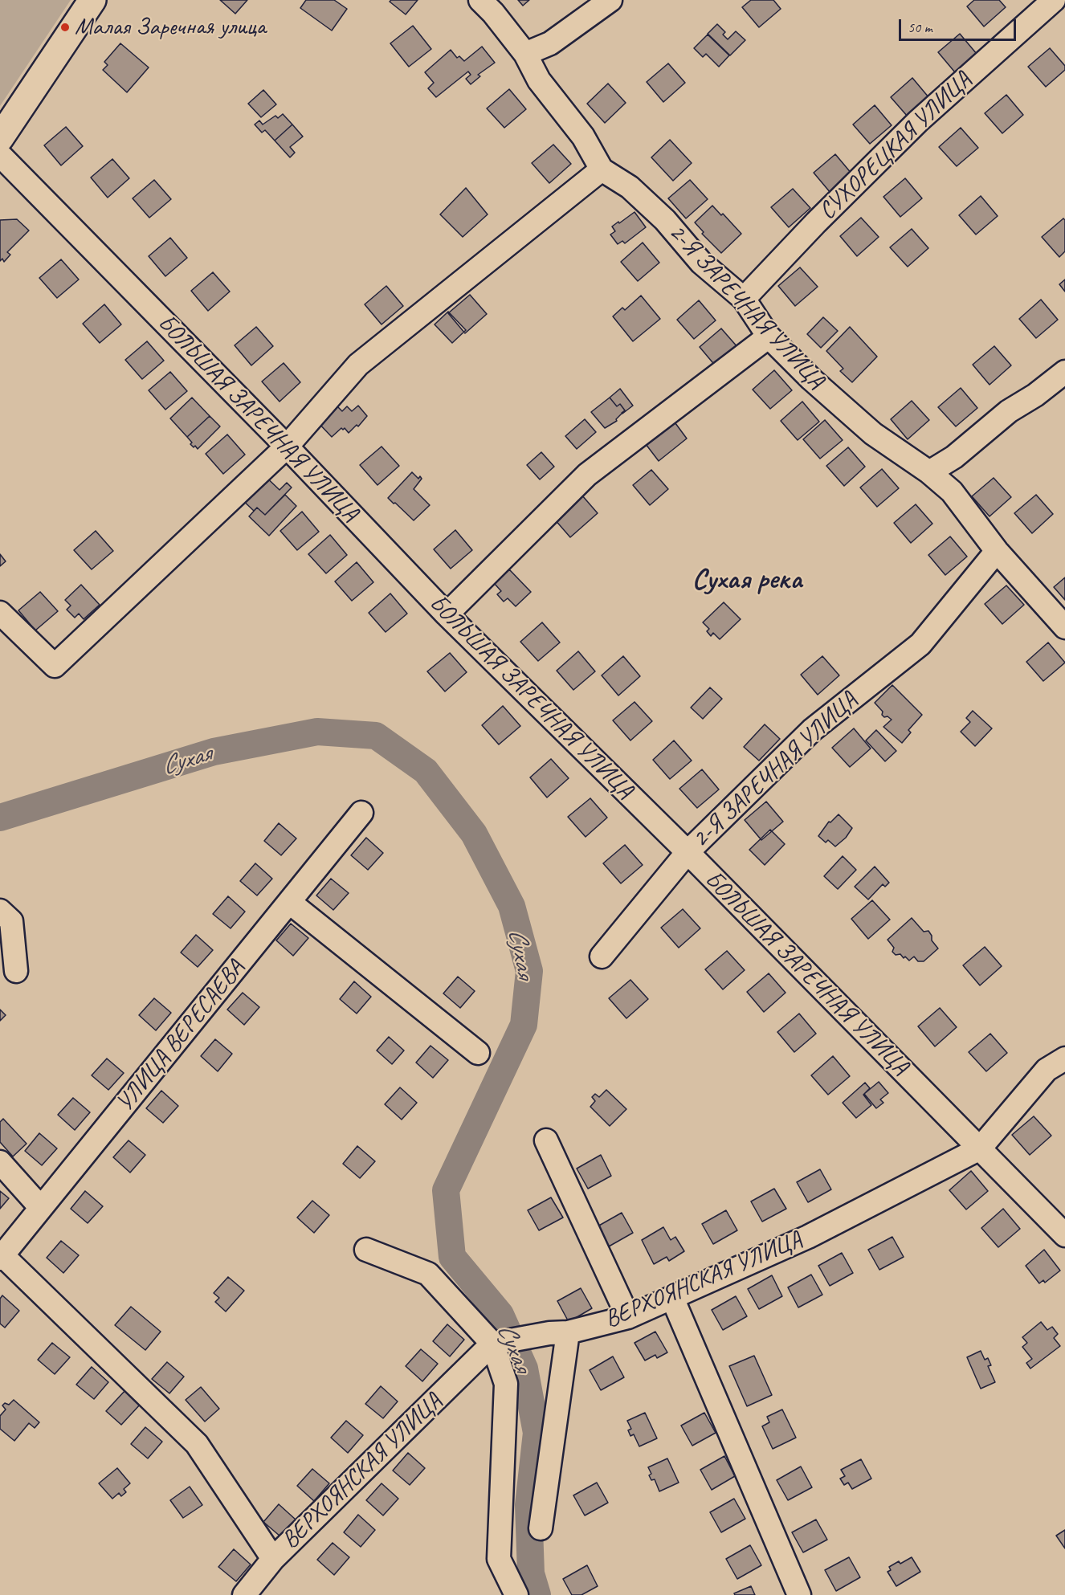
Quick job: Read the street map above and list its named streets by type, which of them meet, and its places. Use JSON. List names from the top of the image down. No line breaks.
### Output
{"streets":{"street":["СУХОРЕЦКАЯ УЛИЦА","2-Я ЗАРЕЧНАЯ УЛИЦА","БОЛЬШАЯ ЗАРЕЧНАЯ УЛИЦА","УЛИЦА ВЕРЕСАЕВА","ВЕРХОЯНСКАЯ УЛИЦА"]},"crossings":[["СУХОРЕЦКАЯ УЛИЦА","2-Я ЗАРЕЧНАЯ УЛИЦА"],["2-Я ЗАРЕЧНАЯ УЛИЦА","БОЛЬШАЯ ЗАРЕЧНАЯ УЛИЦА"],["БОЛЬШАЯ ЗАРЕЧНАЯ УЛИЦА","ВЕРХОЯНСКАЯ УЛИЦА"]],"districts":["Сухая река"],"water":["Сухая"],"places":["Малая Заречная улица"],"scale_bar":"50 m"}
